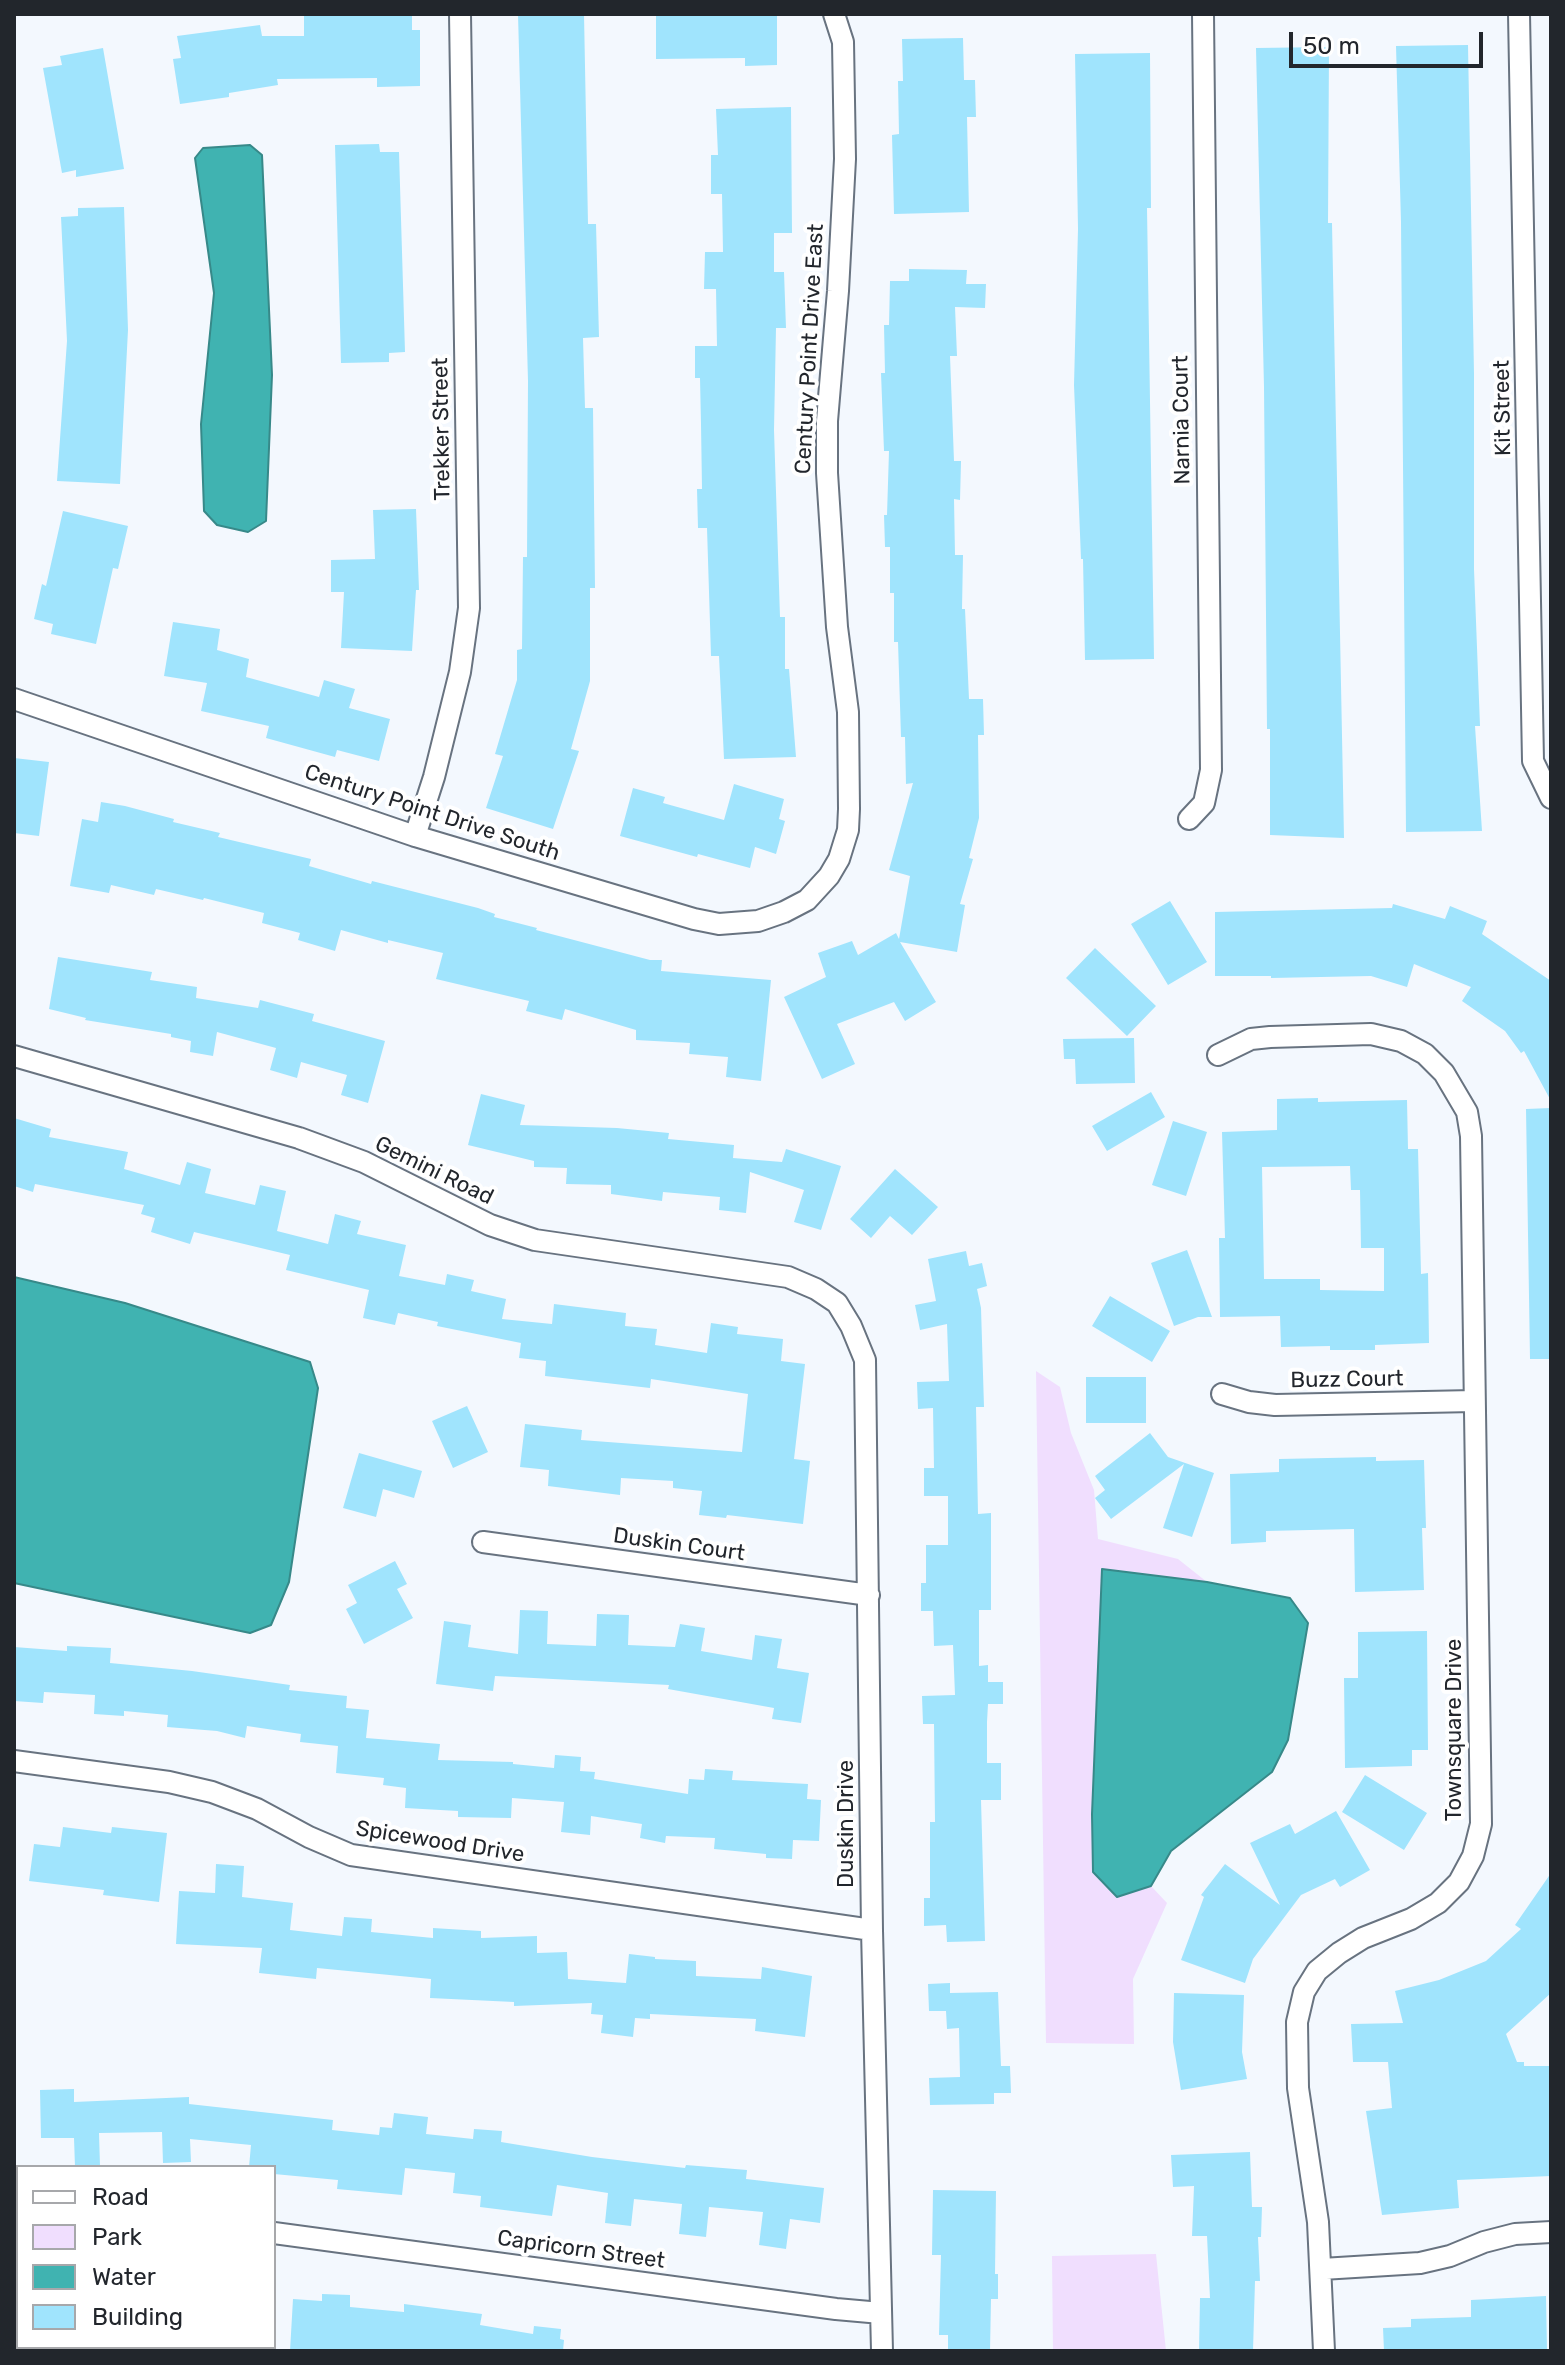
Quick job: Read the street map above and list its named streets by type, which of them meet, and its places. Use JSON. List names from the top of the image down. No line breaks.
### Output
{"streets":{"street":["Century Point Drive East","Kit Street","Narnia Court","Trekker Street","Century Point Drive South","Gemini Road","Buzz Court","Duskin Court","Townsquare Drive","Duskin Drive","Spicewood Drive","Capricorn Street"]},"crossings":[["Century Point Drive East","Century Point Drive South"],["Trekker Street","Century Point Drive South"],["Gemini Road","Duskin Drive"],["Buzz Court","Townsquare Drive"],["Duskin Court","Duskin Drive"],["Duskin Drive","Spicewood Drive"],["Duskin Drive","Capricorn Street"]],"legend":["Road","Park","Water","Building"],"scale_bar":"50 m"}
